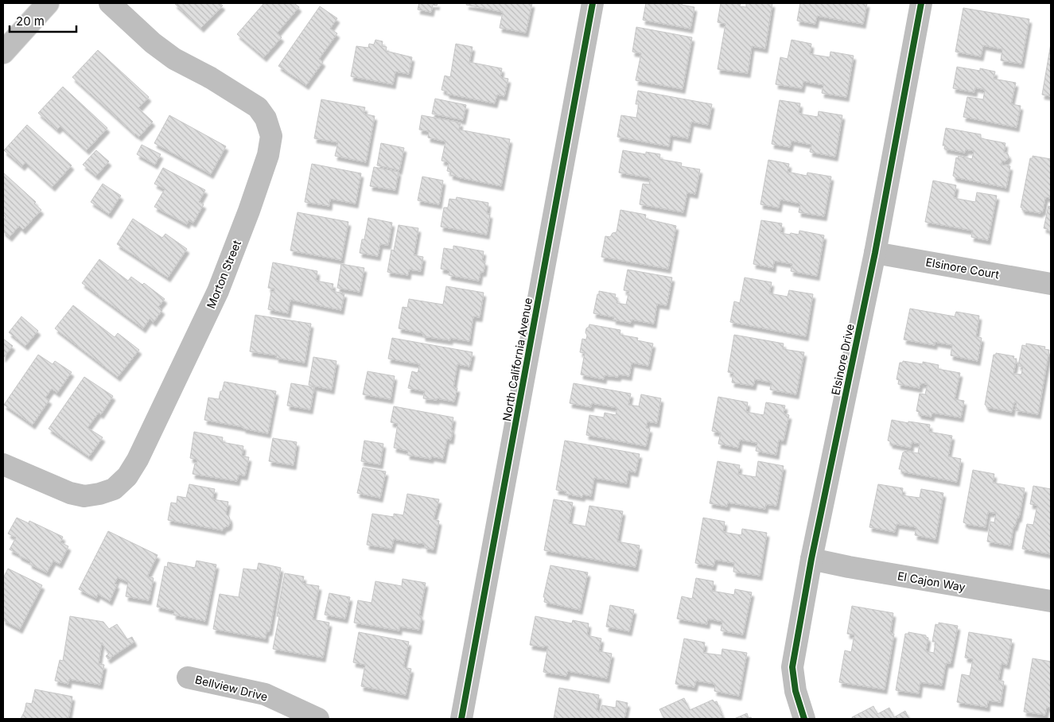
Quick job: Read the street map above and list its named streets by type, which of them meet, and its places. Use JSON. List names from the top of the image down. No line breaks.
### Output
{"streets":{"street":["Elsinore Court","Morton Street","North California Avenue","Elsinore Drive","El Cajon Way","Bellview Drive"]},"crossings":[["Elsinore Court","Elsinore Drive"],["Elsinore Drive","El Cajon Way"]],"scale_bar":"20 m"}
